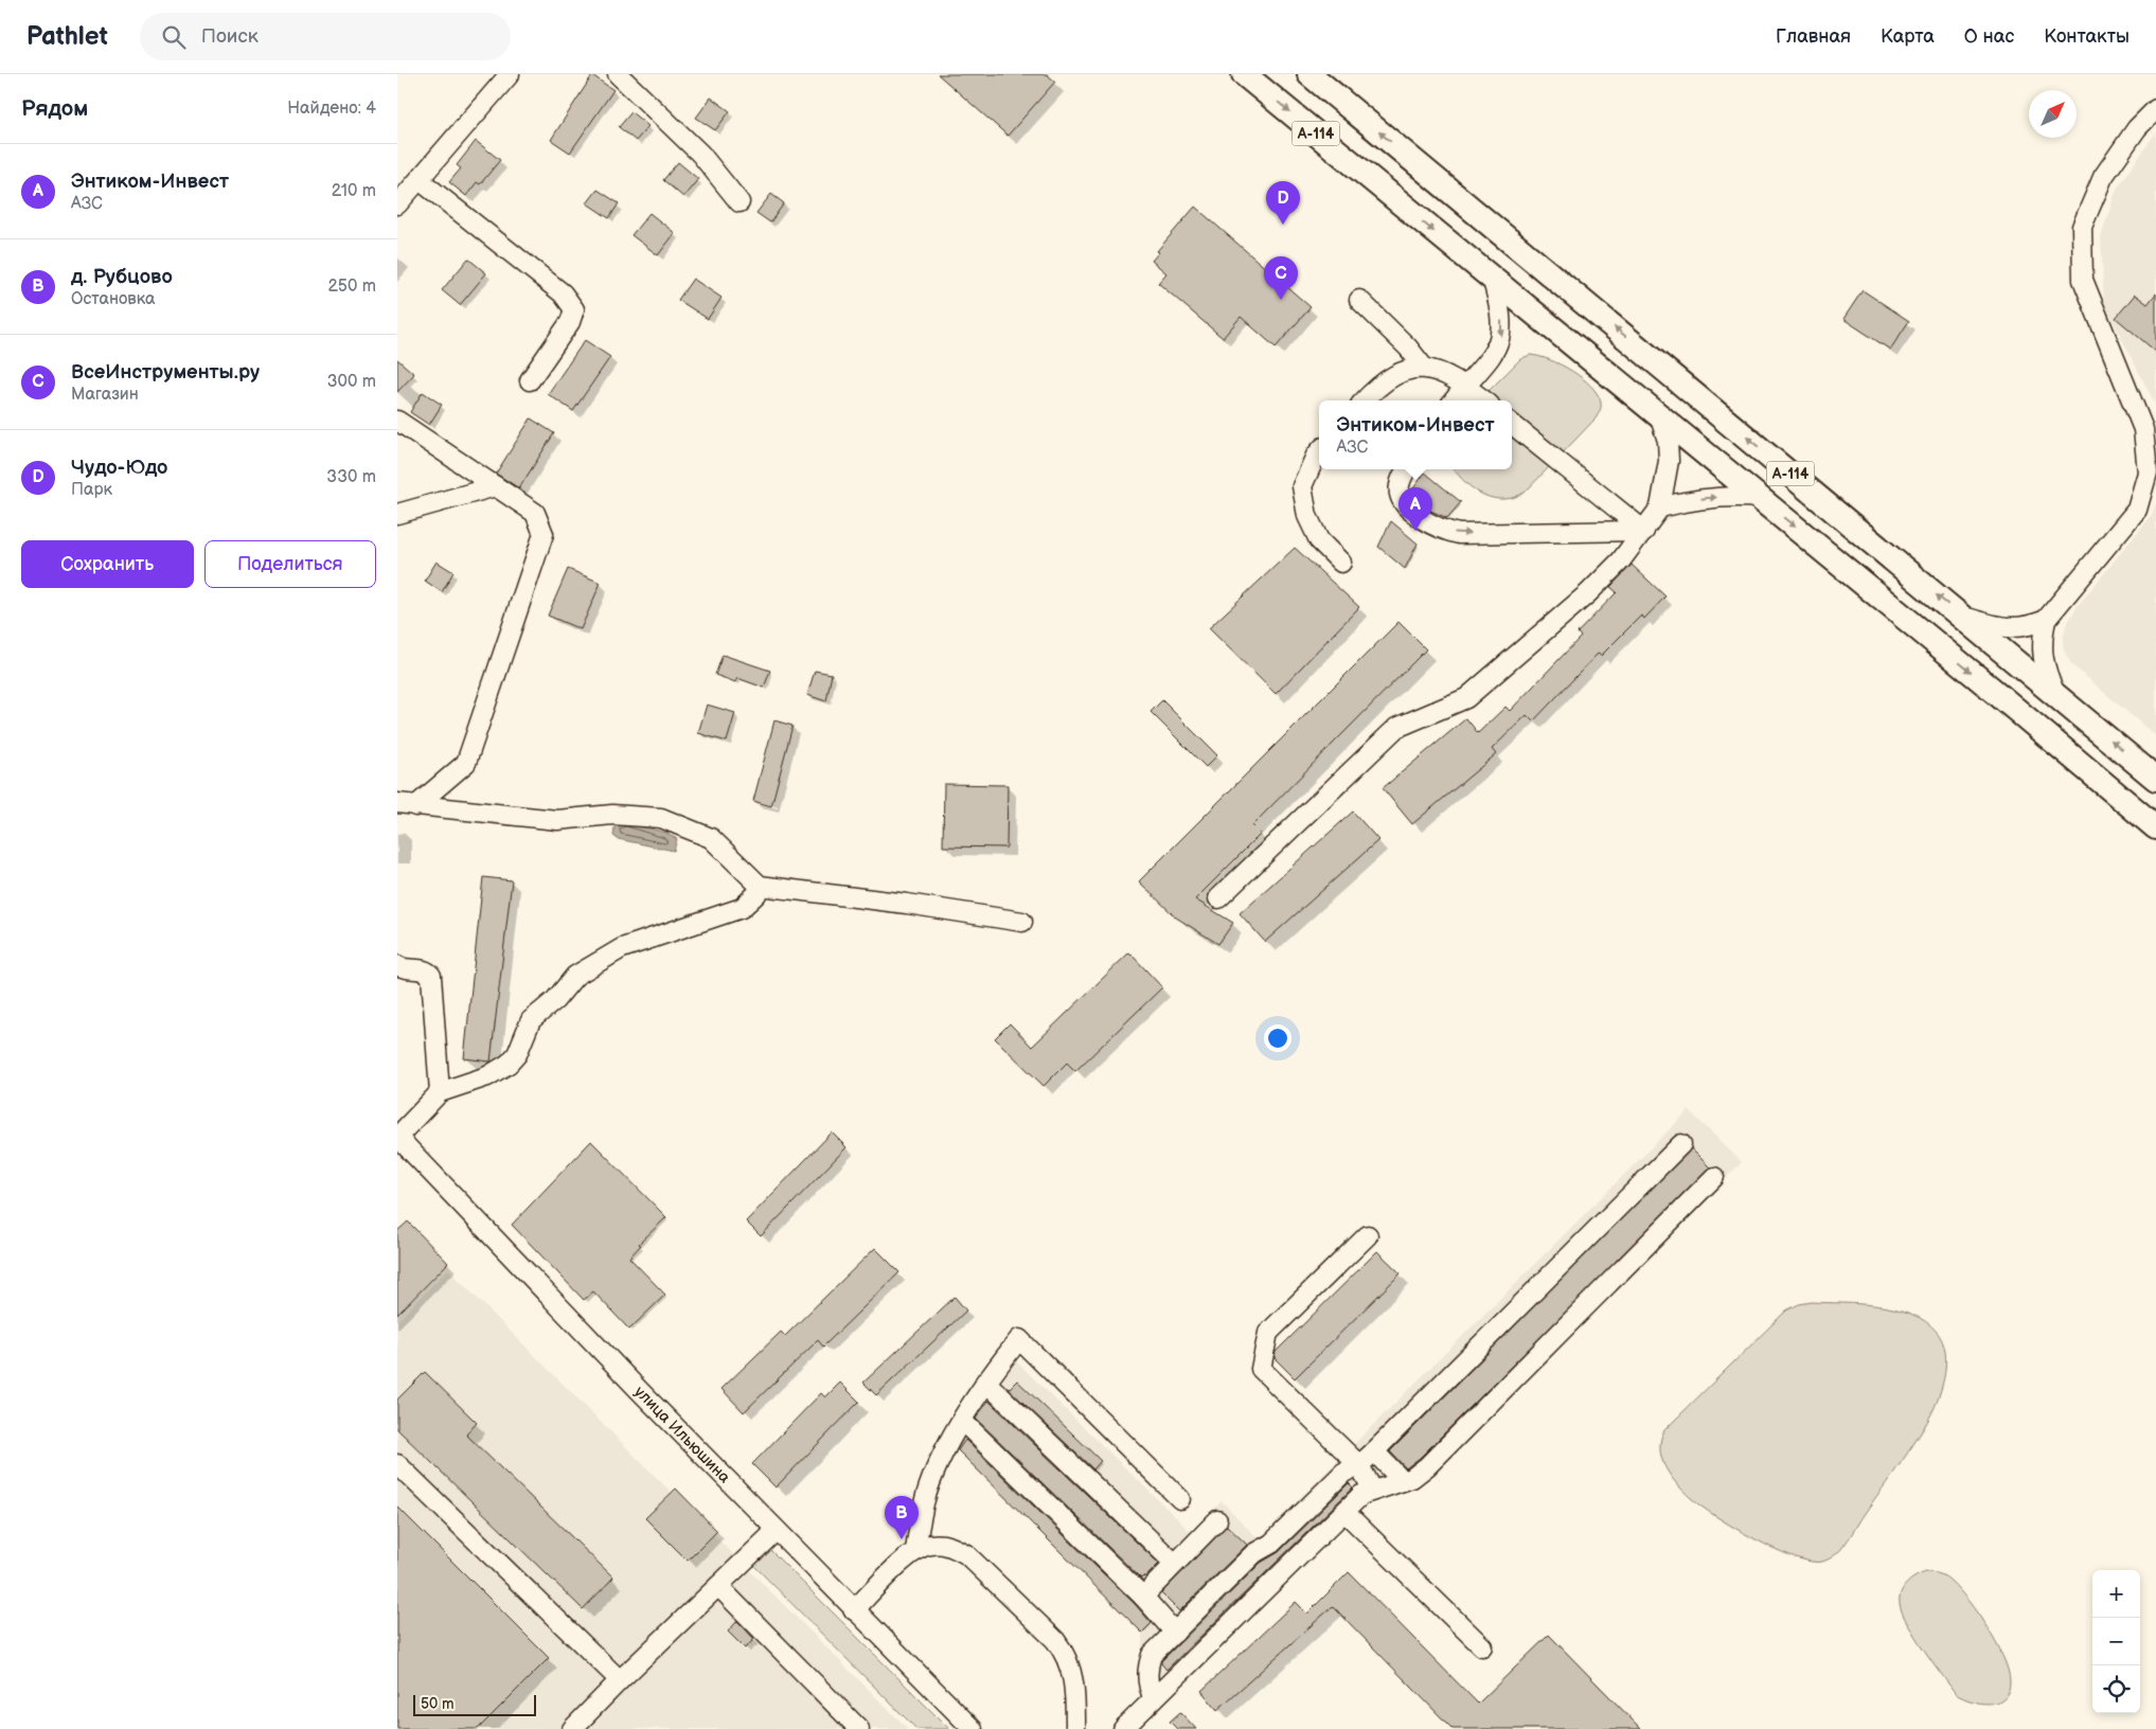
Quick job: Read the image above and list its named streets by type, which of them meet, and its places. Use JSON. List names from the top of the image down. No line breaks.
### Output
{"streets":{"main road":["А-114"],"street":["улица Ильюшина"]},"scale_bar":"50 m","north":"top right","page":{"header":"Pathlet","search":"Поиск","nav":["Главная","Карта","О нас","Контакты"],"heading":["Рядом","Найдено: 4"],"list":[{"mark":"A","name":"Энтиком-Инвест","note":"АЗС","value":"210 m"},{"mark":"B","name":"д. Рубцово","note":"Остановка","value":"250 m"},{"mark":"C","name":"ВсеИнструменты.ру","note":"Магазин","value":"300 m"},{"mark":"D","name":"Чудо-Юдо","note":"Парк","value":"330 m"}],"pins":["D","C","A","B"],"popup":["Энтиком-Инвест","АЗС"],"buttons":["Сохранить","Поделиться"],"map_buttons":["+","−"],"scale":"50 m"}}
